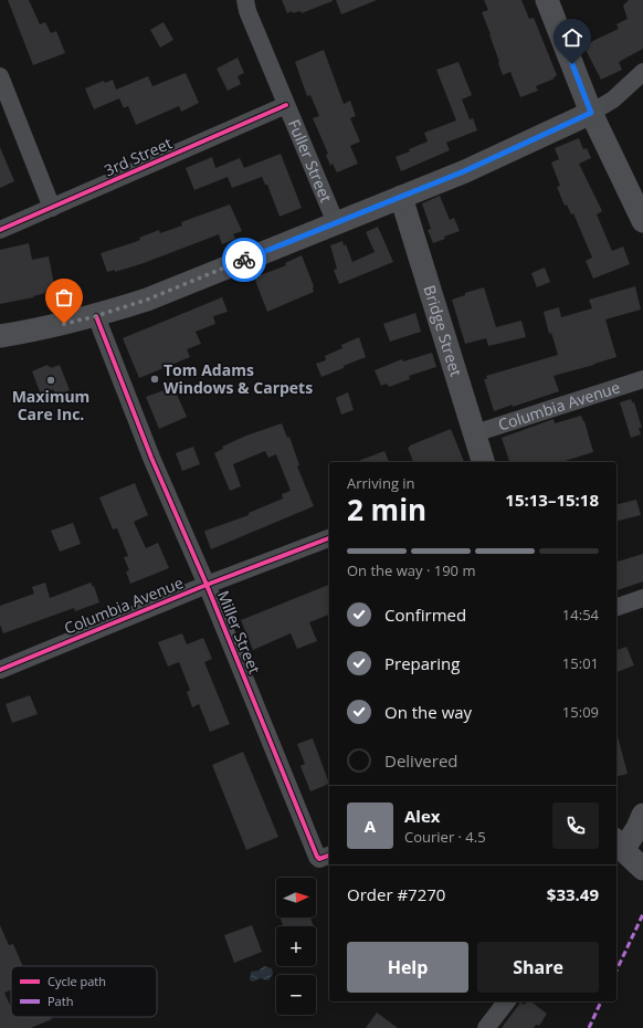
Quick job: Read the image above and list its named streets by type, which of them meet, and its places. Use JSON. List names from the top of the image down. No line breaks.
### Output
{"streets":{"main road":["Bridge Street"],"street":["3rd Street","Fuller Street","Columbia Avenue","Miller Street"]},"crossings":[["3rd Street","Fuller Street"],["Bridge Street","Columbia Avenue"],["Columbia Avenue","Miller Street"]],"places":["Tom Adams Windows & Carpets","Maximum Care Inc."],"legend":["Cycle path","Path"],"north":"right","page":{"heading":["2 min","Arriving in","15:13–15:18"],"panel":["Alex","Courier · 4.5","Order #7270","$33.49"],"bar":"On the way · 190 m","list":[["Confirmed","14:54"],["Preparing","15:01"],["On the way","15:09"],"Delivered"],"round":"A","map_buttons":["+","−"],"buttons":["Help","Share"]}}
